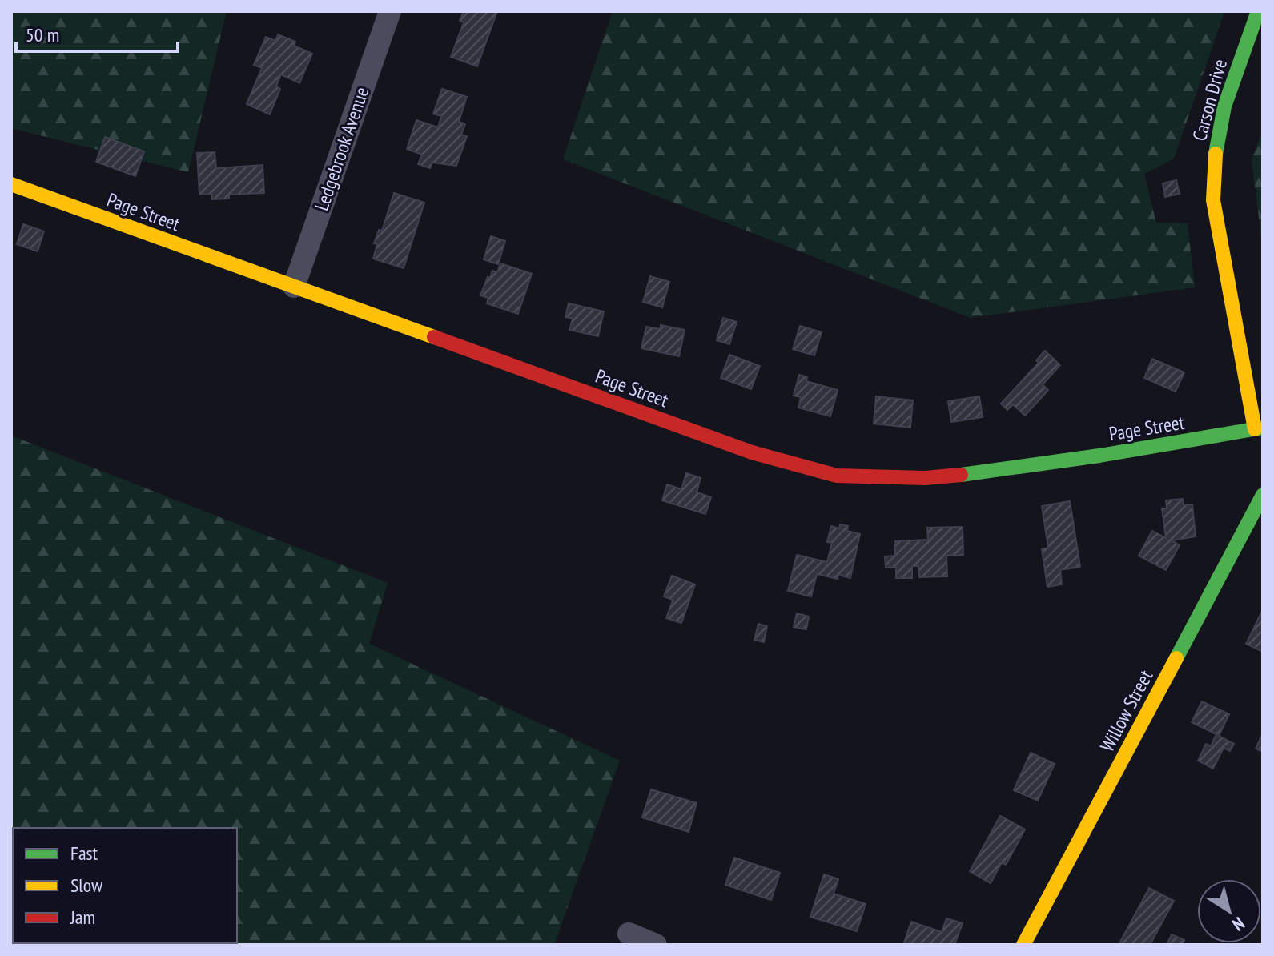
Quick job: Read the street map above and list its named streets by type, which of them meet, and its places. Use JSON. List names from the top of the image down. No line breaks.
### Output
{"streets":{"street":["Carson Drive","Ledgebrook Avenue","Page Street","Willow Street"]},"crossings":[["Carson Drive","Page Street"],["Ledgebrook Avenue","Page Street"]],"legend":["Fast","Slow","Jam"],"scale_bar":"50 m","north":"bottom right"}
